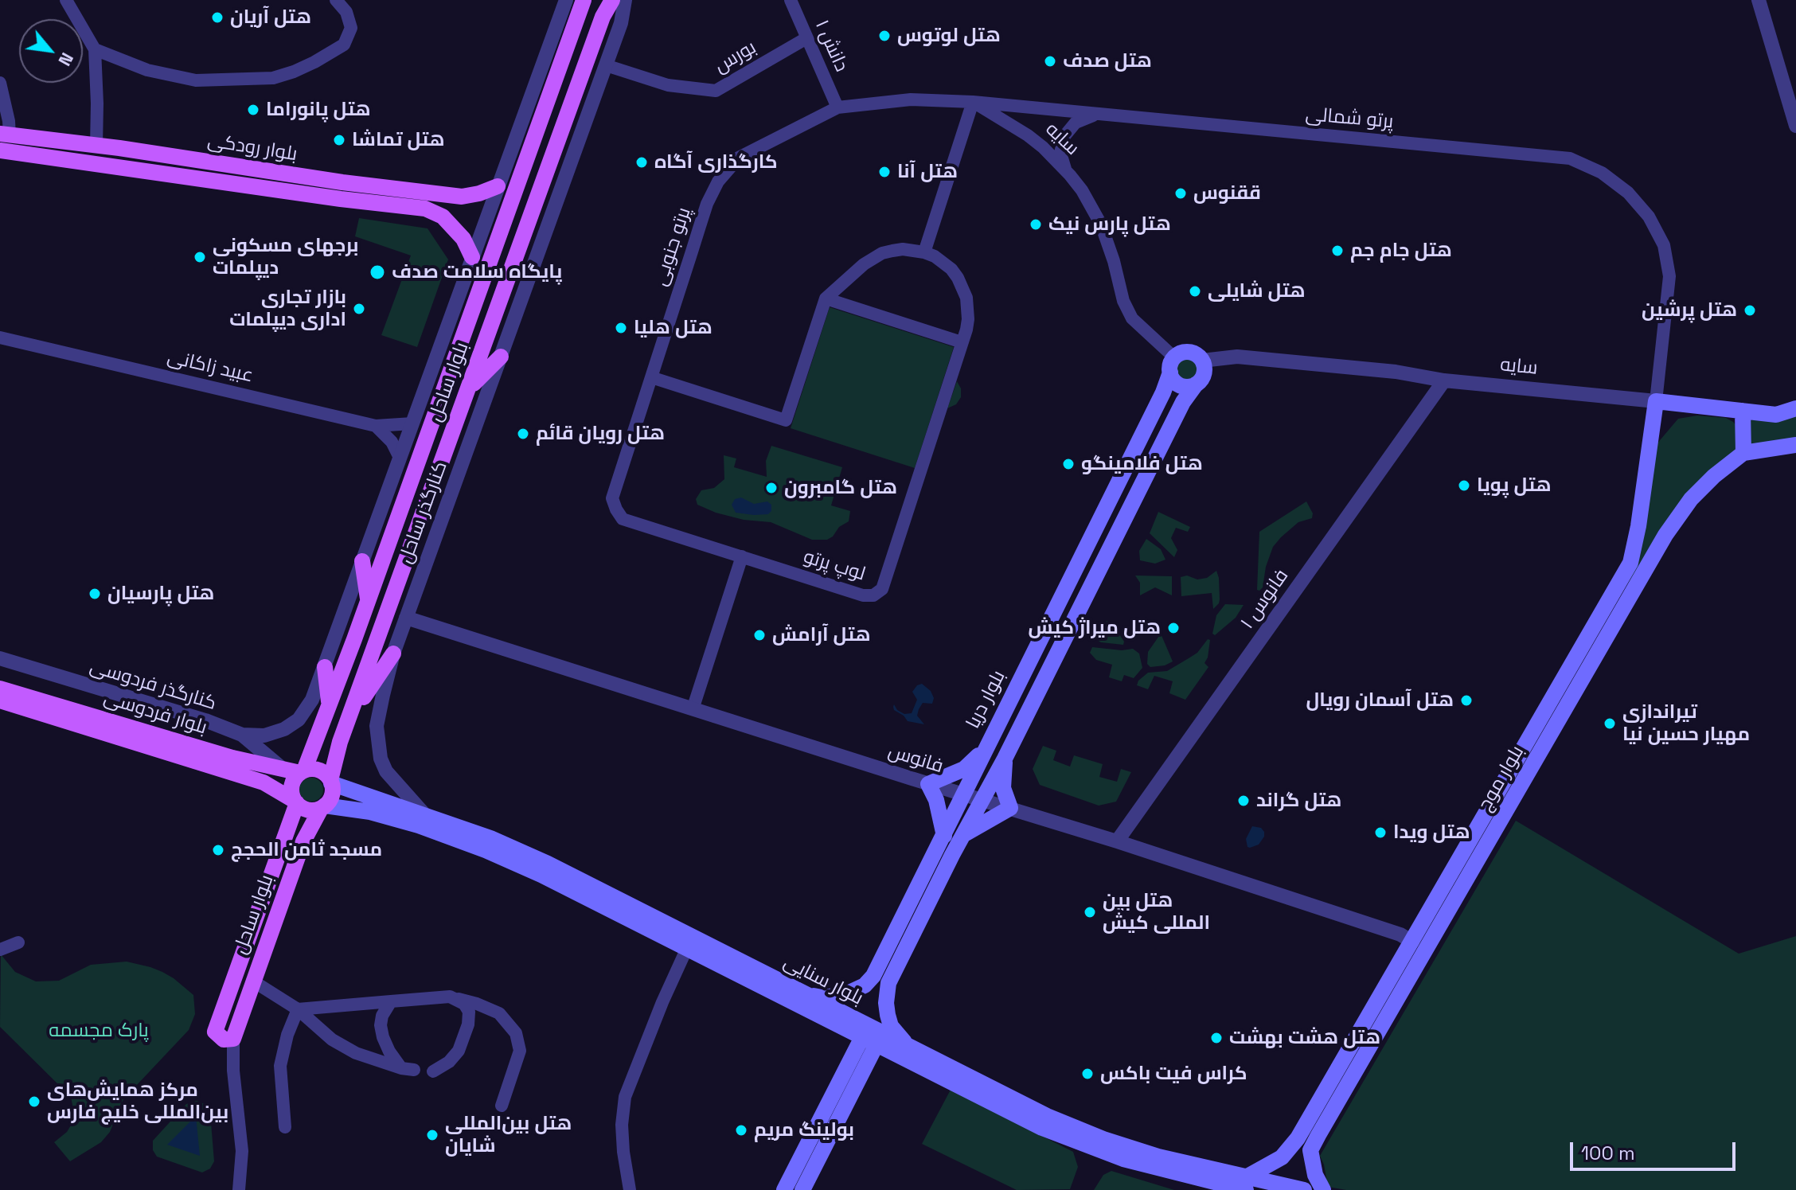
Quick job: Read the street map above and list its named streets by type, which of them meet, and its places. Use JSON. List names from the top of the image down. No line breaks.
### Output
{"streets":{"main road":["سایه","بلوار رودکی","بلوار ساحل","بلوار دریا","بلوار فردوسی","بلوار موج","بلوار سنایی"],"street":["دانش ۱","بورس","پرتو شمالی","پرتو جنوبی","عبید زاکانی","کنارگذر ساحل","لوپ پرتو","فانوس ۱","کنارگذر فردوسی","فانوس"]},"crossings":[["دانش ۱","بورس"],["دانش ۱","پرتو شمالی"],["دانش ۱","پرتو جنوبی"],["بورس","کنارگذر ساحل"],["پرتو شمالی","سایه"],["پرتو شمالی","پرتو جنوبی"],["پرتو شمالی","بلوار موج"],["سایه","فانوس ۱"],["سایه","بلوار دریا"],["سایه","بلوار موج"],["پرتو جنوبی","لوپ پرتو"],["بلوار ساحل","بلوار فردوسی"],["بلوار ساحل","بلوار سنایی"],["کنارگذر ساحل","فانوس"],["کنارگذر ساحل","بلوار سنایی"],["فانوس ۱","فانوس"],["کنارگذر فردوسی","بلوار فردوسی"],["بلوار دریا","فانوس"],["بلوار دریا","بلوار سنایی"],["بلوار فردوسی","بلوار سنایی"],["فانوس","بلوار موج"],["بلوار موج","بلوار سنایی"]],"parks":["پارک مجسمه"],"places":["هتل آریان","هتل لوتوس","هتل صدف","هتل پانوراما","هتل تماشا","کارگذاری آگاه","هتل آنا","ققنوس","هتل پارس نیک","هتل جام جم","برجهای مسکونی دیپلمات","پایگاه سلامت صدف","هتل شایلی","بازار تجاری اداری دیپلمات","هتل پرشین","هتل هلیا","هتل رویان قائم","هتل فلامینگو","هتل پویا","هتل گامبرون","هتل پارسیان","هتل میراژ کیش","هتل آرامش","هتل آسمان رویال","تیراندازی مهیار حسین نیا","هتل گراند","هتل ویدا","مسجد ثامن الحجج","هتل بین المللی کیش","هتل هشت بهشت","کراس فیت باکس","مرکز همایش‌های بین‌المللی خلیج فارس","بولینگ مریم","هتل بین‌المللی شایان"],"scale_bar":"100 m","north":"bottom right"}
